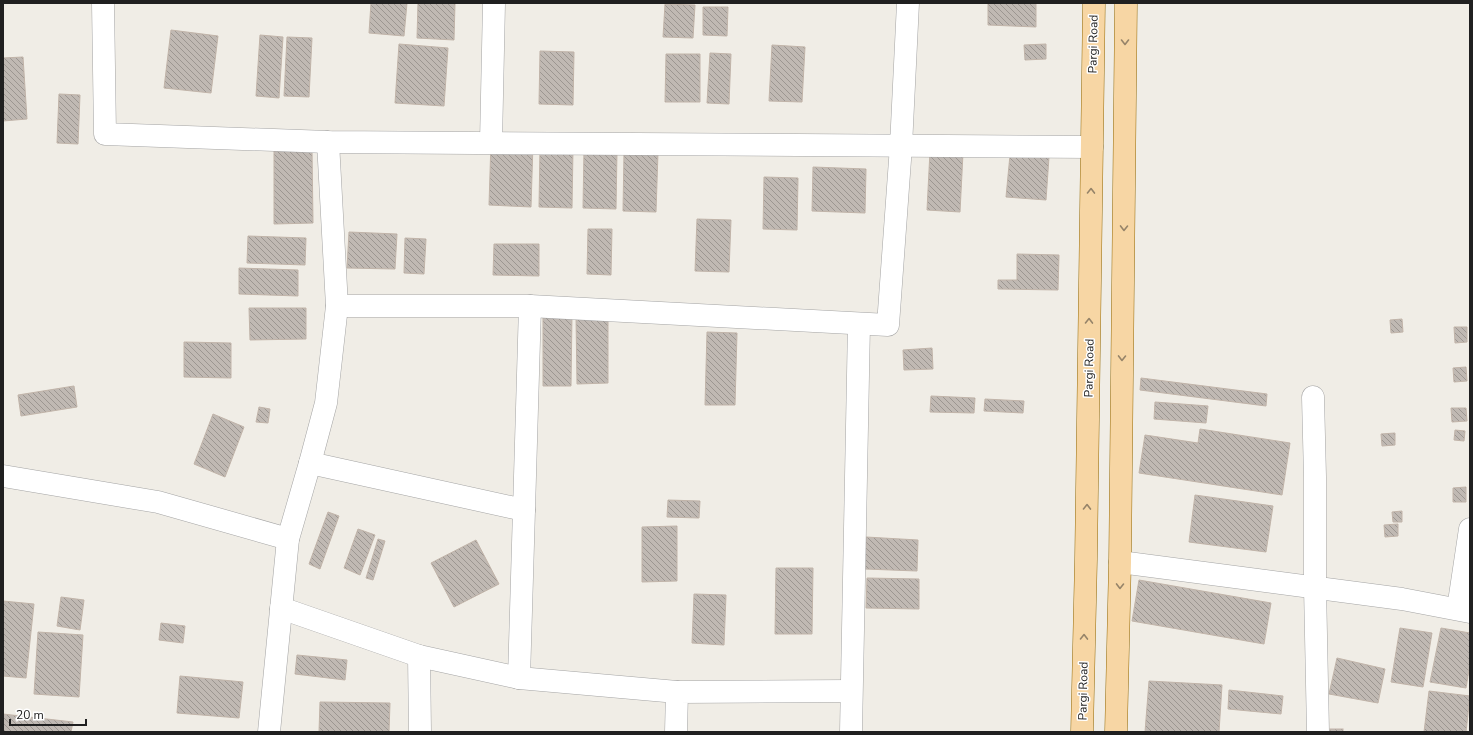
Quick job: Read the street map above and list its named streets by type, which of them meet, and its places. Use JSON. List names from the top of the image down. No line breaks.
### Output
{"streets":{"main road":["Pargi Road"]},"scale_bar":"20 m"}
